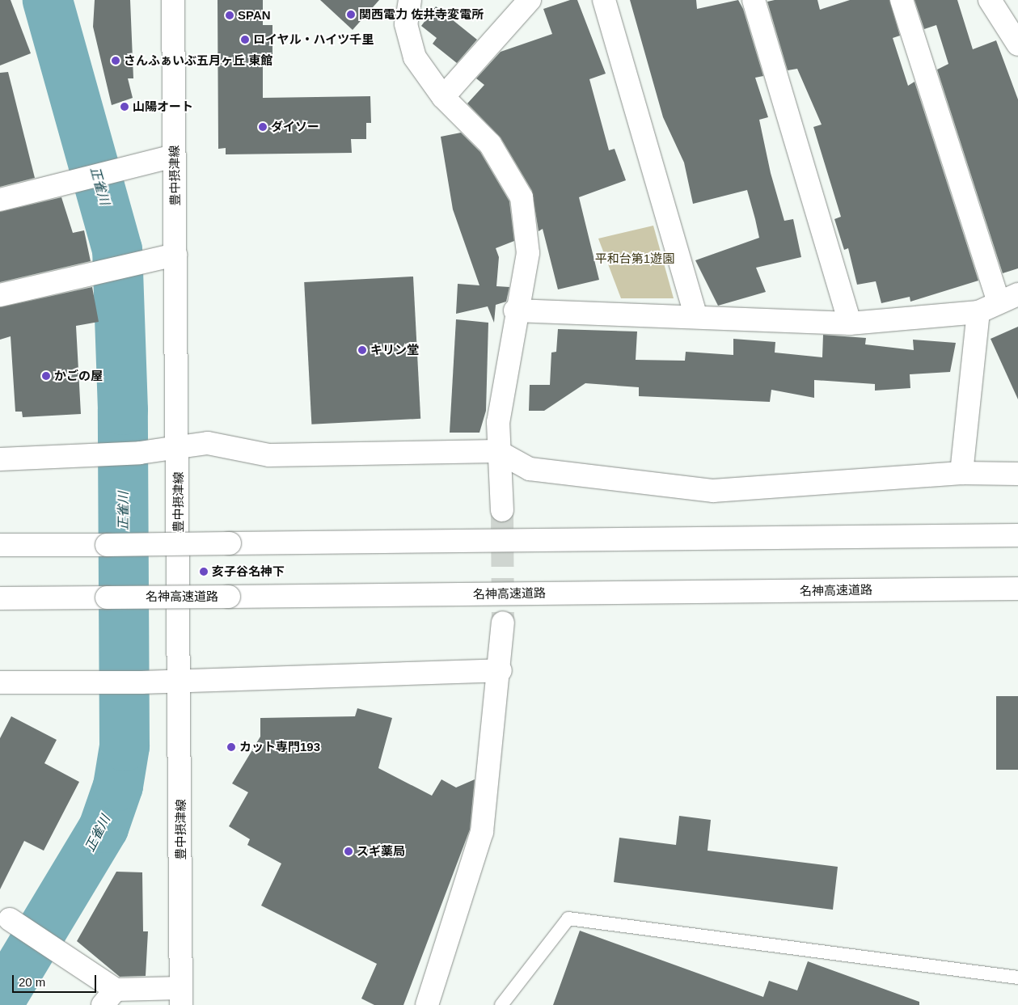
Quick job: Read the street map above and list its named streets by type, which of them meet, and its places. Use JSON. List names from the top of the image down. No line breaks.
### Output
{"streets":{"main road":["豊中摂津線","名神高速道路"]},"water":["正雀川"],"parks":["平和台第1遊園"],"places":["関西電力 佐井寺変電所","SPAN","ロイヤル・ハイツ千里","さんふぁいぶ五月ヶ丘 東館","山陽オート","ダイソー","キリン堂","かごの屋","亥子谷名神下","カット専門193","スギ薬局"],"scale_bar":"20 m"}
